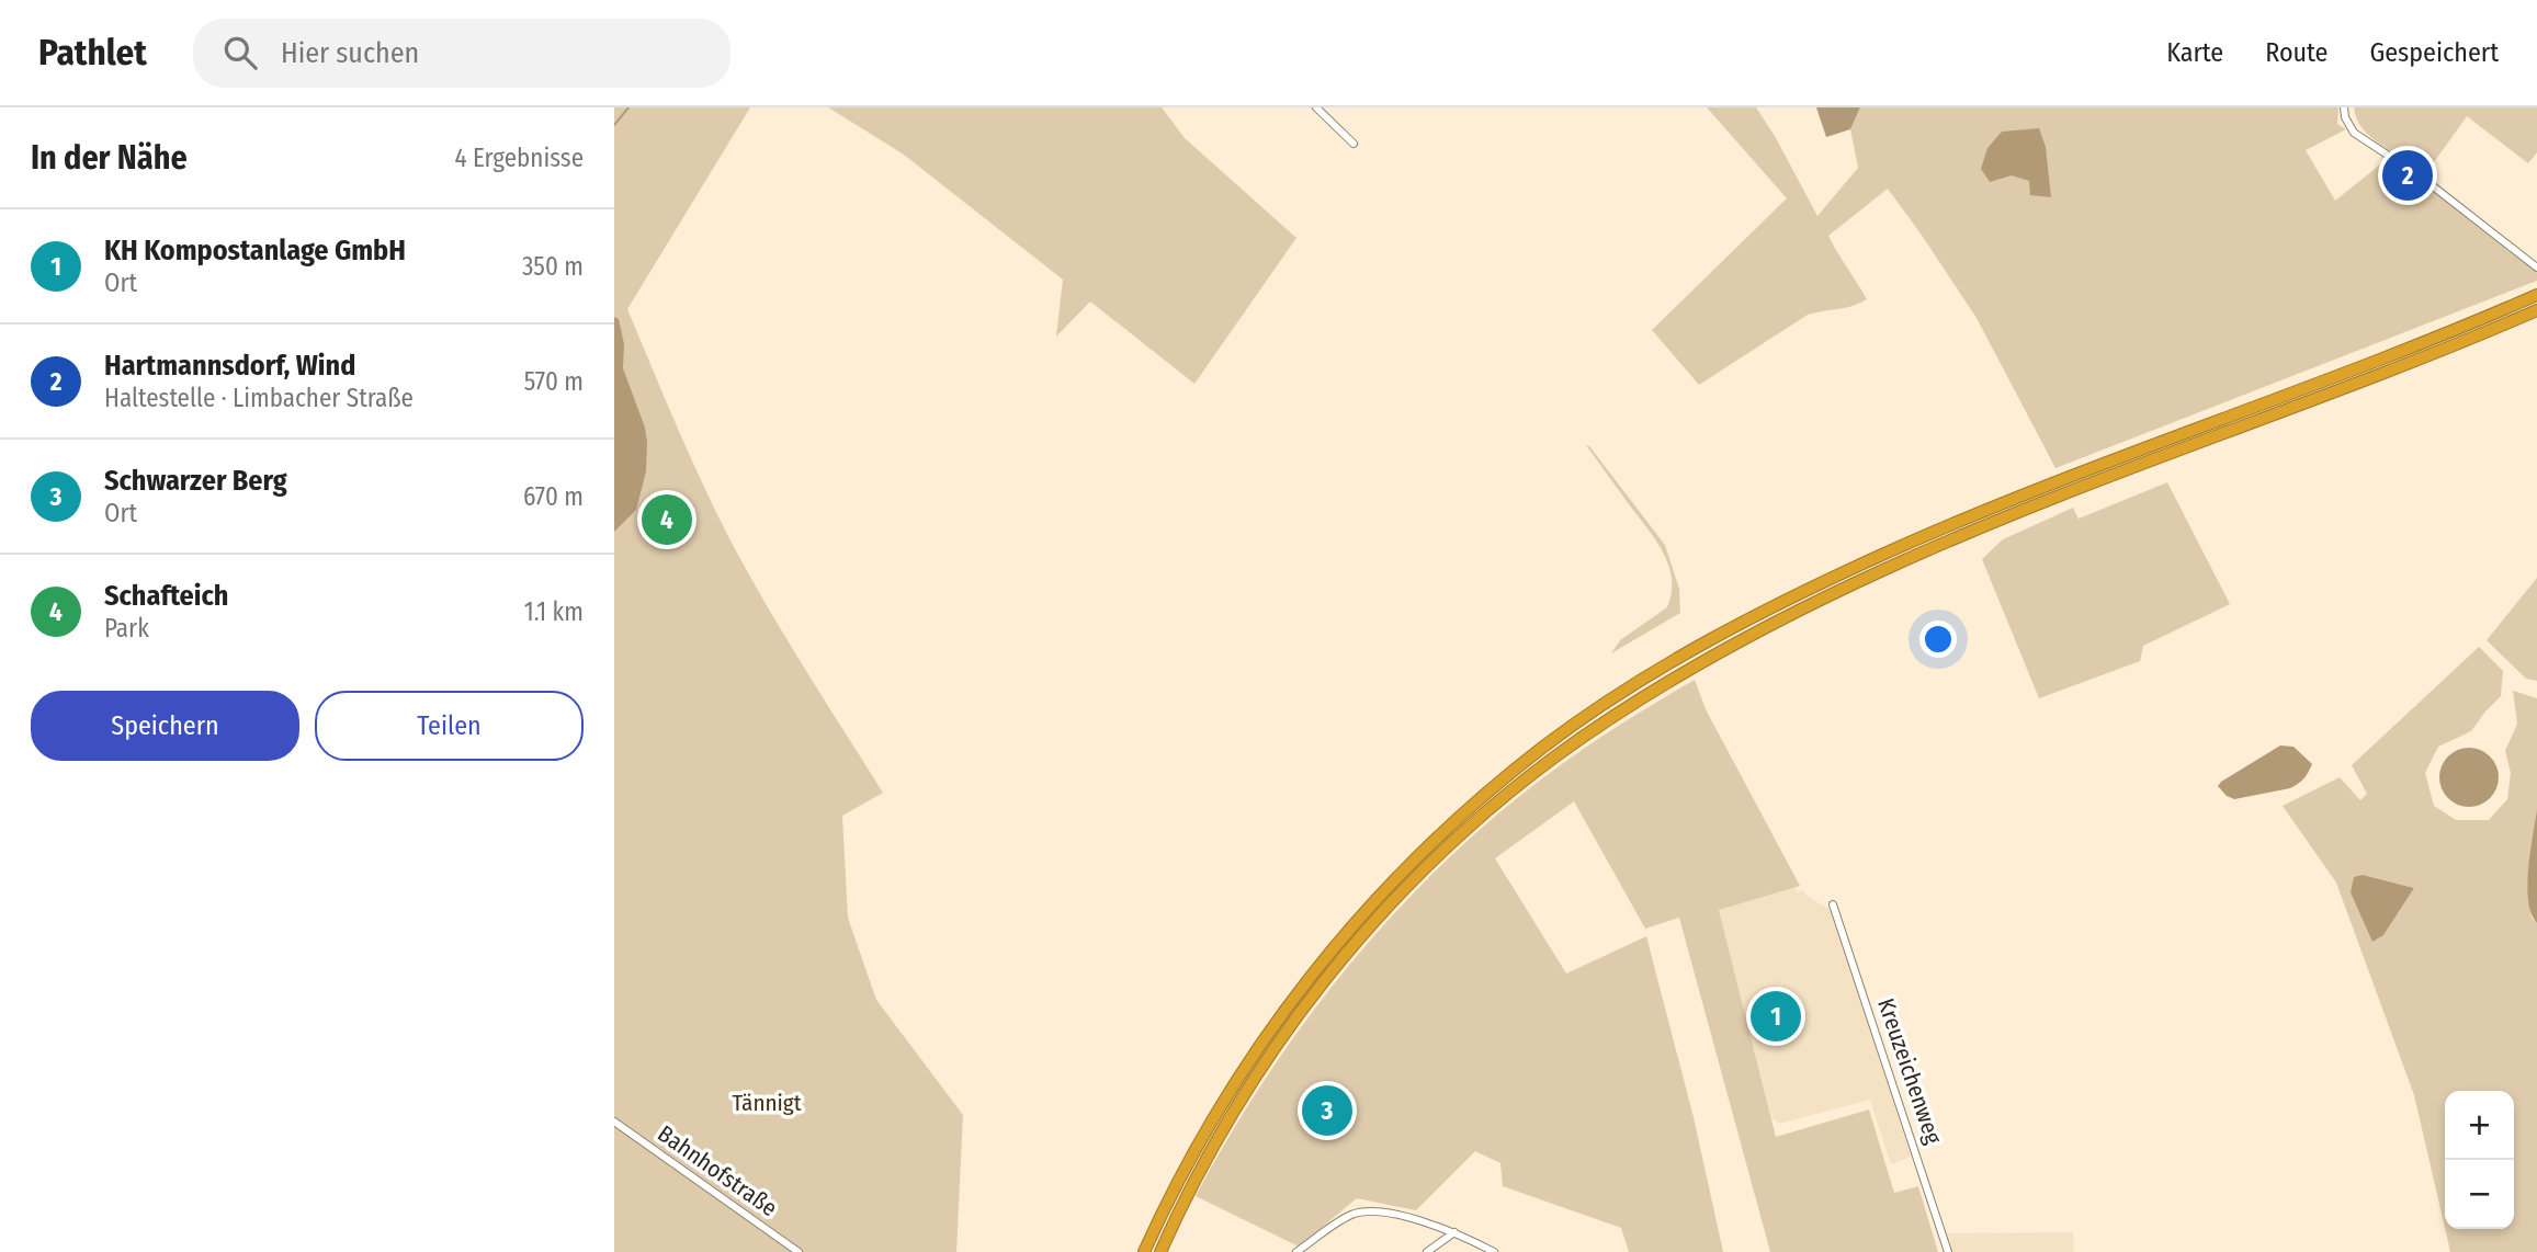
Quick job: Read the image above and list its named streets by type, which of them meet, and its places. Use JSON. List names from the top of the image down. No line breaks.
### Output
{"streets":{"street":["Kreuzeichenweg","Bahnhofstraße"]},"parks":["Tännigt"],"page":{"header":"Pathlet","search":"Hier suchen","nav":["Karte","Route","Gespeichert"],"heading":["In der Nähe","4 Ergebnisse"],"pins":["2","4","1","3"],"list":[{"mark":"1","name":"KH Kompostanlage GmbH","note":"Ort","value":"350 m"},{"mark":"2","name":"Hartmannsdorf, Wind","note":"Haltestelle · Limbacher Straße","value":"570 m"},{"mark":"3","name":"Schwarzer Berg","note":"Ort","value":"670 m"},{"mark":"4","name":"Schafteich","note":"Park","value":"1.1 km"}],"buttons":["Speichern","Teilen"],"map_buttons":["+","−"]}}
